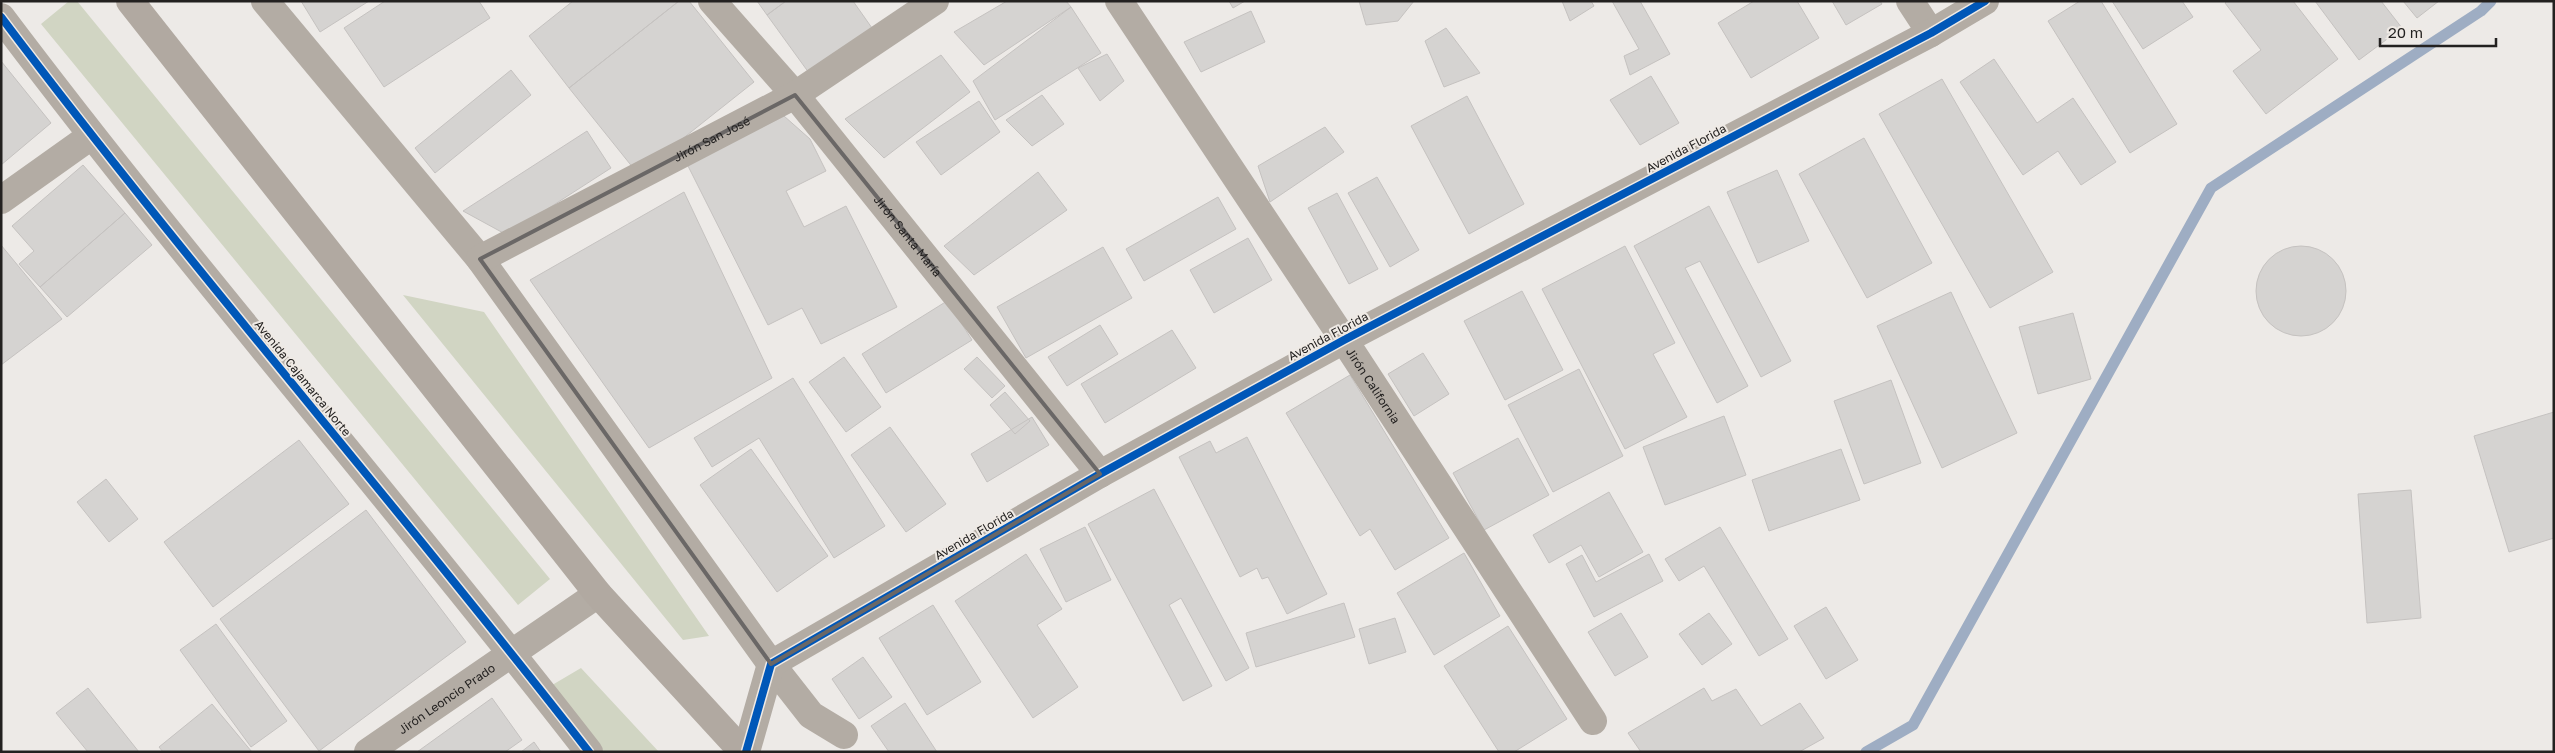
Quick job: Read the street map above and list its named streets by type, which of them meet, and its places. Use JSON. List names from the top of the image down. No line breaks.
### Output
{"streets":{"street":["Jirón San José","Avenida Florida","Jirón Santa María","Avenida Cajamarca Norte","Jirón California","Jirón Leoncio Prado"]},"crossings":[["Jirón San José","Jirón Santa María"],["Avenida Florida","Jirón Santa María"],["Avenida Florida","Jirón California"],["Avenida Cajamarca Norte","Jirón Leoncio Prado"]],"scale_bar":"20 m"}
